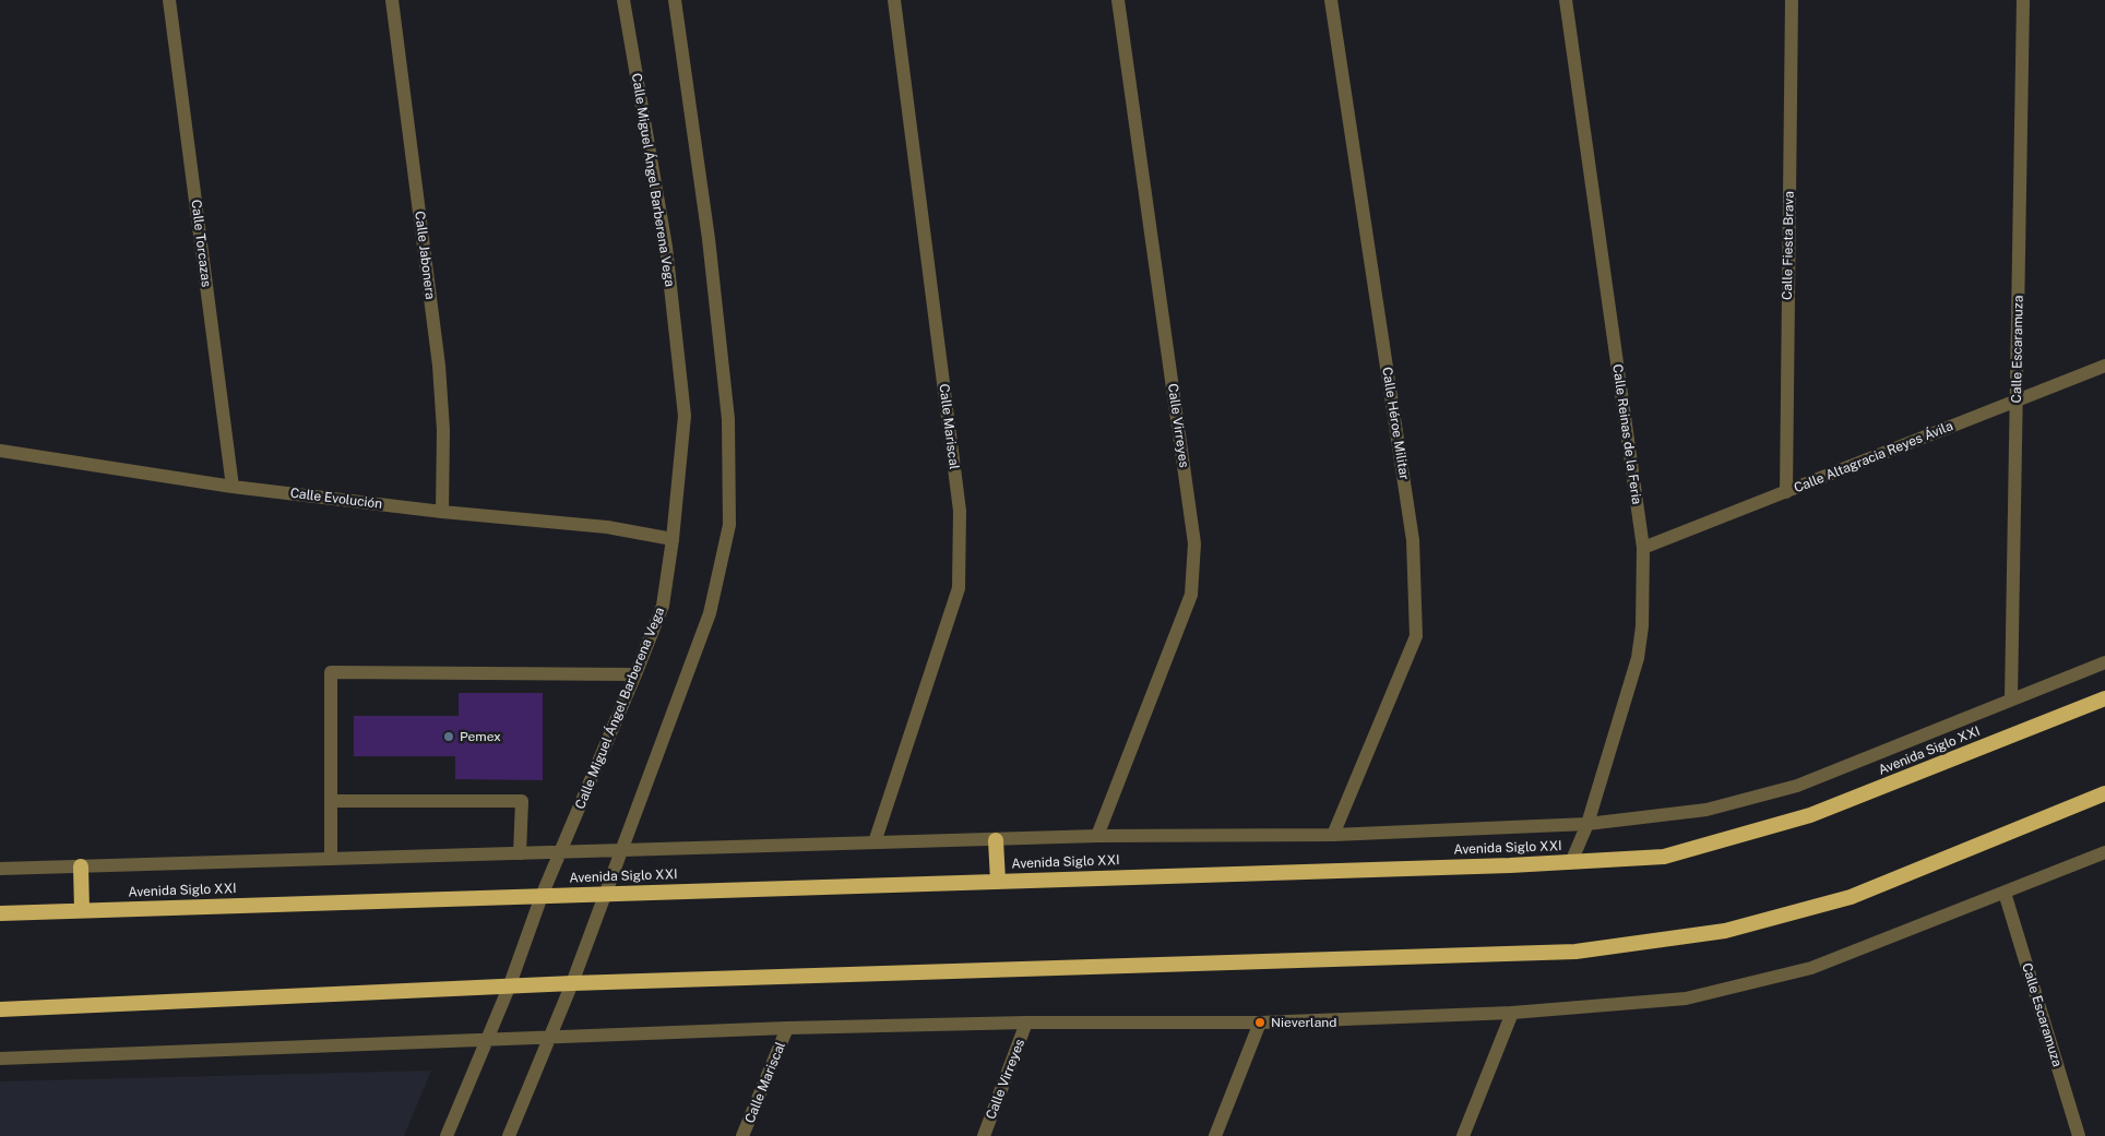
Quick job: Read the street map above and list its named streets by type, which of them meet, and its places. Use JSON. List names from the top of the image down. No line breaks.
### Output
{"streets":{"highway":["Avenida Siglo XXI"],"street":["Calle Miguel Ángel Barberena Vega","Calle Torcazas","Calle Fiesta Brava","Calle Jabonera","Calle Escaramuza","Calle Héroe Militar","Calle Virreyes","Calle Mariscal","Calle Reinas de la Feria","Calle Altagracia Reyes Ávila","Calle Evolución"]},"crossings":[["Calle Miguel Ángel Barberena Vega","Calle Evolución"],["Calle Miguel Ángel Barberena Vega","Avenida Siglo XXI"],["Calle Torcazas","Calle Evolución"],["Calle Fiesta Brava","Calle Altagracia Reyes Ávila"],["Calle Jabonera","Calle Evolución"],["Calle Escaramuza","Calle Altagracia Reyes Ávila"],["Calle Escaramuza","Avenida Siglo XXI"],["Calle Héroe Militar","Avenida Siglo XXI"],["Calle Virreyes","Avenida Siglo XXI"],["Calle Mariscal","Avenida Siglo XXI"],["Calle Reinas de la Feria","Calle Altagracia Reyes Ávila"],["Calle Reinas de la Feria","Avenida Siglo XXI"]],"places":["Pemex","Nieverland"]}
